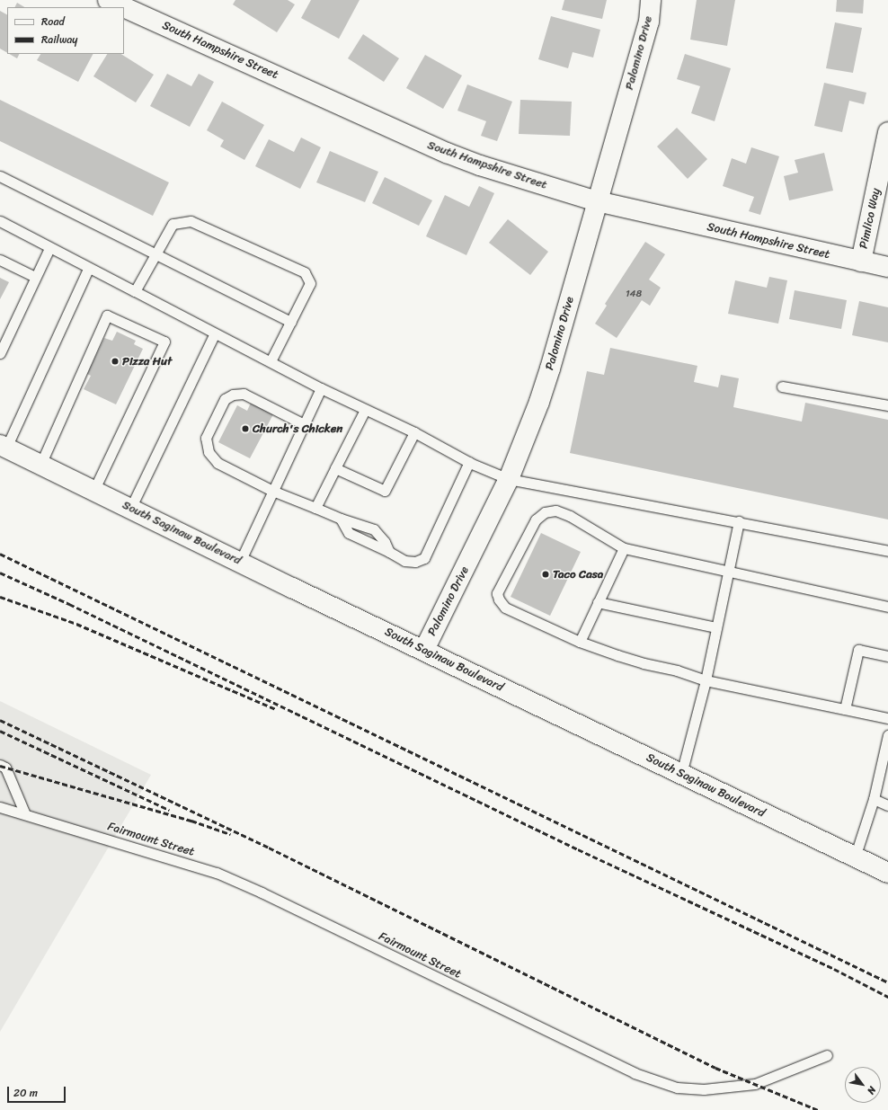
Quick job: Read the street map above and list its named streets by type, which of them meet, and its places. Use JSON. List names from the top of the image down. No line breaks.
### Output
{"streets":{"street":["South Hampshire Street","Palomino Drive","Pimlico Way","South Saginaw Boulevard"],"lane":["Fairmount Street"]},"crossings":[["South Hampshire Street","Palomino Drive"],["South Hampshire Street","Pimlico Way"],["Palomino Drive","South Saginaw Boulevard"]],"places":["Pizza Hut","Church's Chicken","Taco Casa"],"house_numbers":["148"],"legend":["Road","Railway"],"scale_bar":"20 m","north":"bottom right"}
